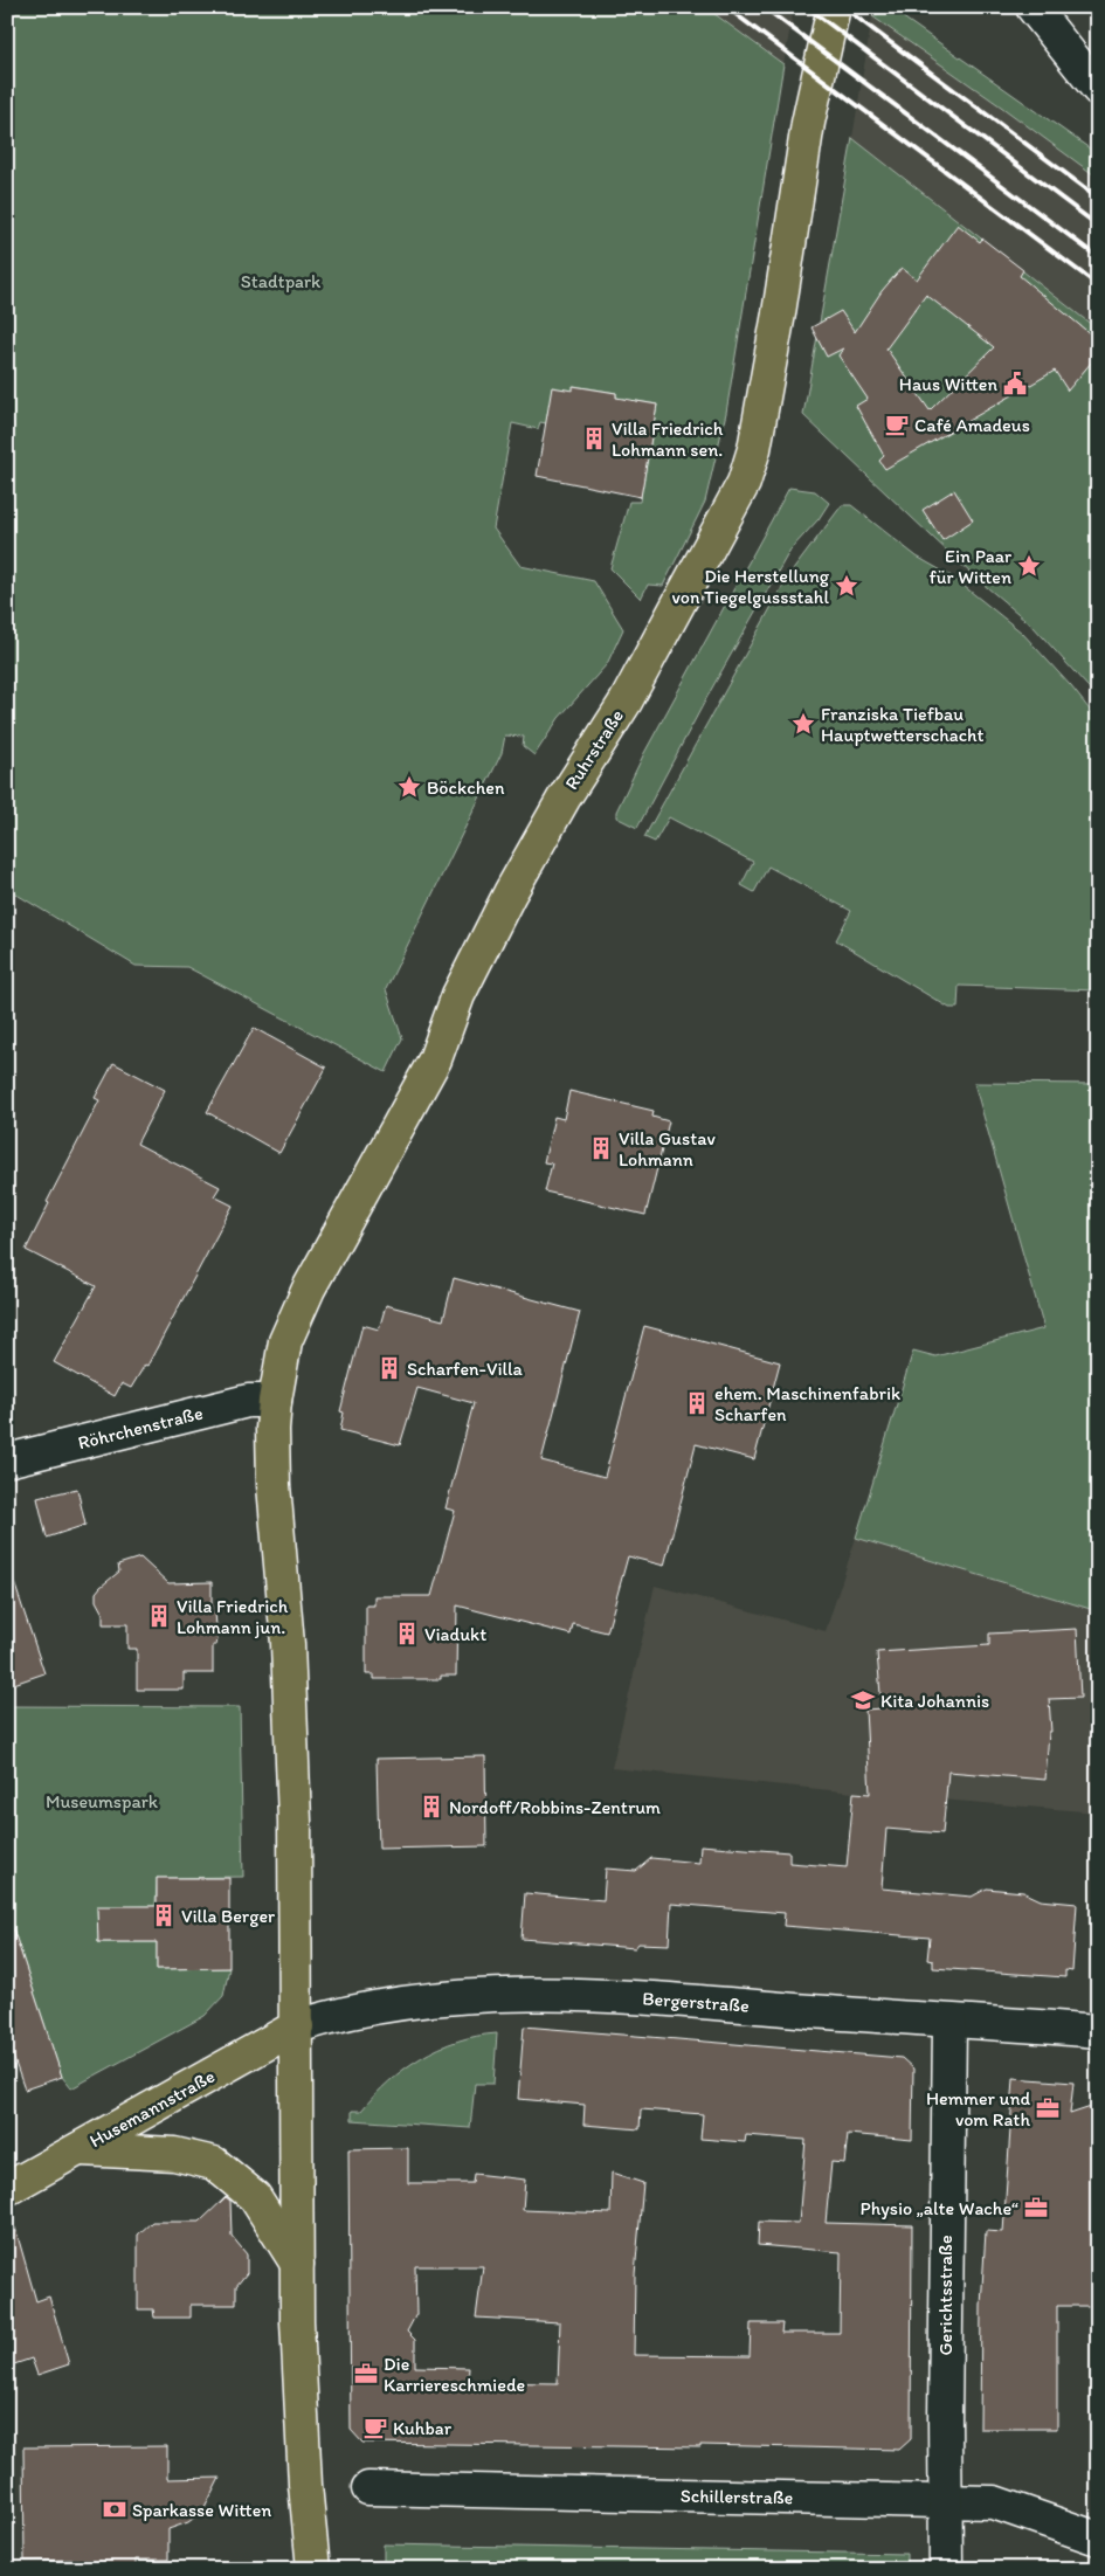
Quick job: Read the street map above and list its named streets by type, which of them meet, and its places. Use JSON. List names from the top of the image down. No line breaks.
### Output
{"streets":{"main road":["Ruhrstraße","Husemannstraße"],"street":["Röhrchenstraße","Bergerstraße","Gerichtsstraße","Schillerstraße"]},"crossings":[["Ruhrstraße","Röhrchenstraße"],["Ruhrstraße","Bergerstraße"],["Ruhrstraße","Husemannstraße"],["Bergerstraße","Husemannstraße"],["Bergerstraße","Gerichtsstraße"],["Gerichtsstraße","Schillerstraße"]],"parks":["Stadtpark","Museumspark"],"places":{"public building":["Haus Witten"],"cafe":["Café Amadeus","Kuhbar"],"building":["Villa Friedrich Lohmann sen.","Villa Gustav Lohmann","Scharfen-Villa","ehem. Maschinenfabrik Scharfen","Villa Friedrich Lohmann jun.","Viadukt","Nordoff/Robbins-Zentrum","Villa Berger"],"place":["Ein Paar für Witten","Die Herstellung von Tiegelgussstahl","Franziska Tiefbau Hauptwetterschacht","Böckchen"],"school or university":["Kita Johannis"],"office":["Hemmer und vom Rath","Physio „alte Wache“","Die Karriereschmiede"],"bank":["Sparkasse Witten"]}}
